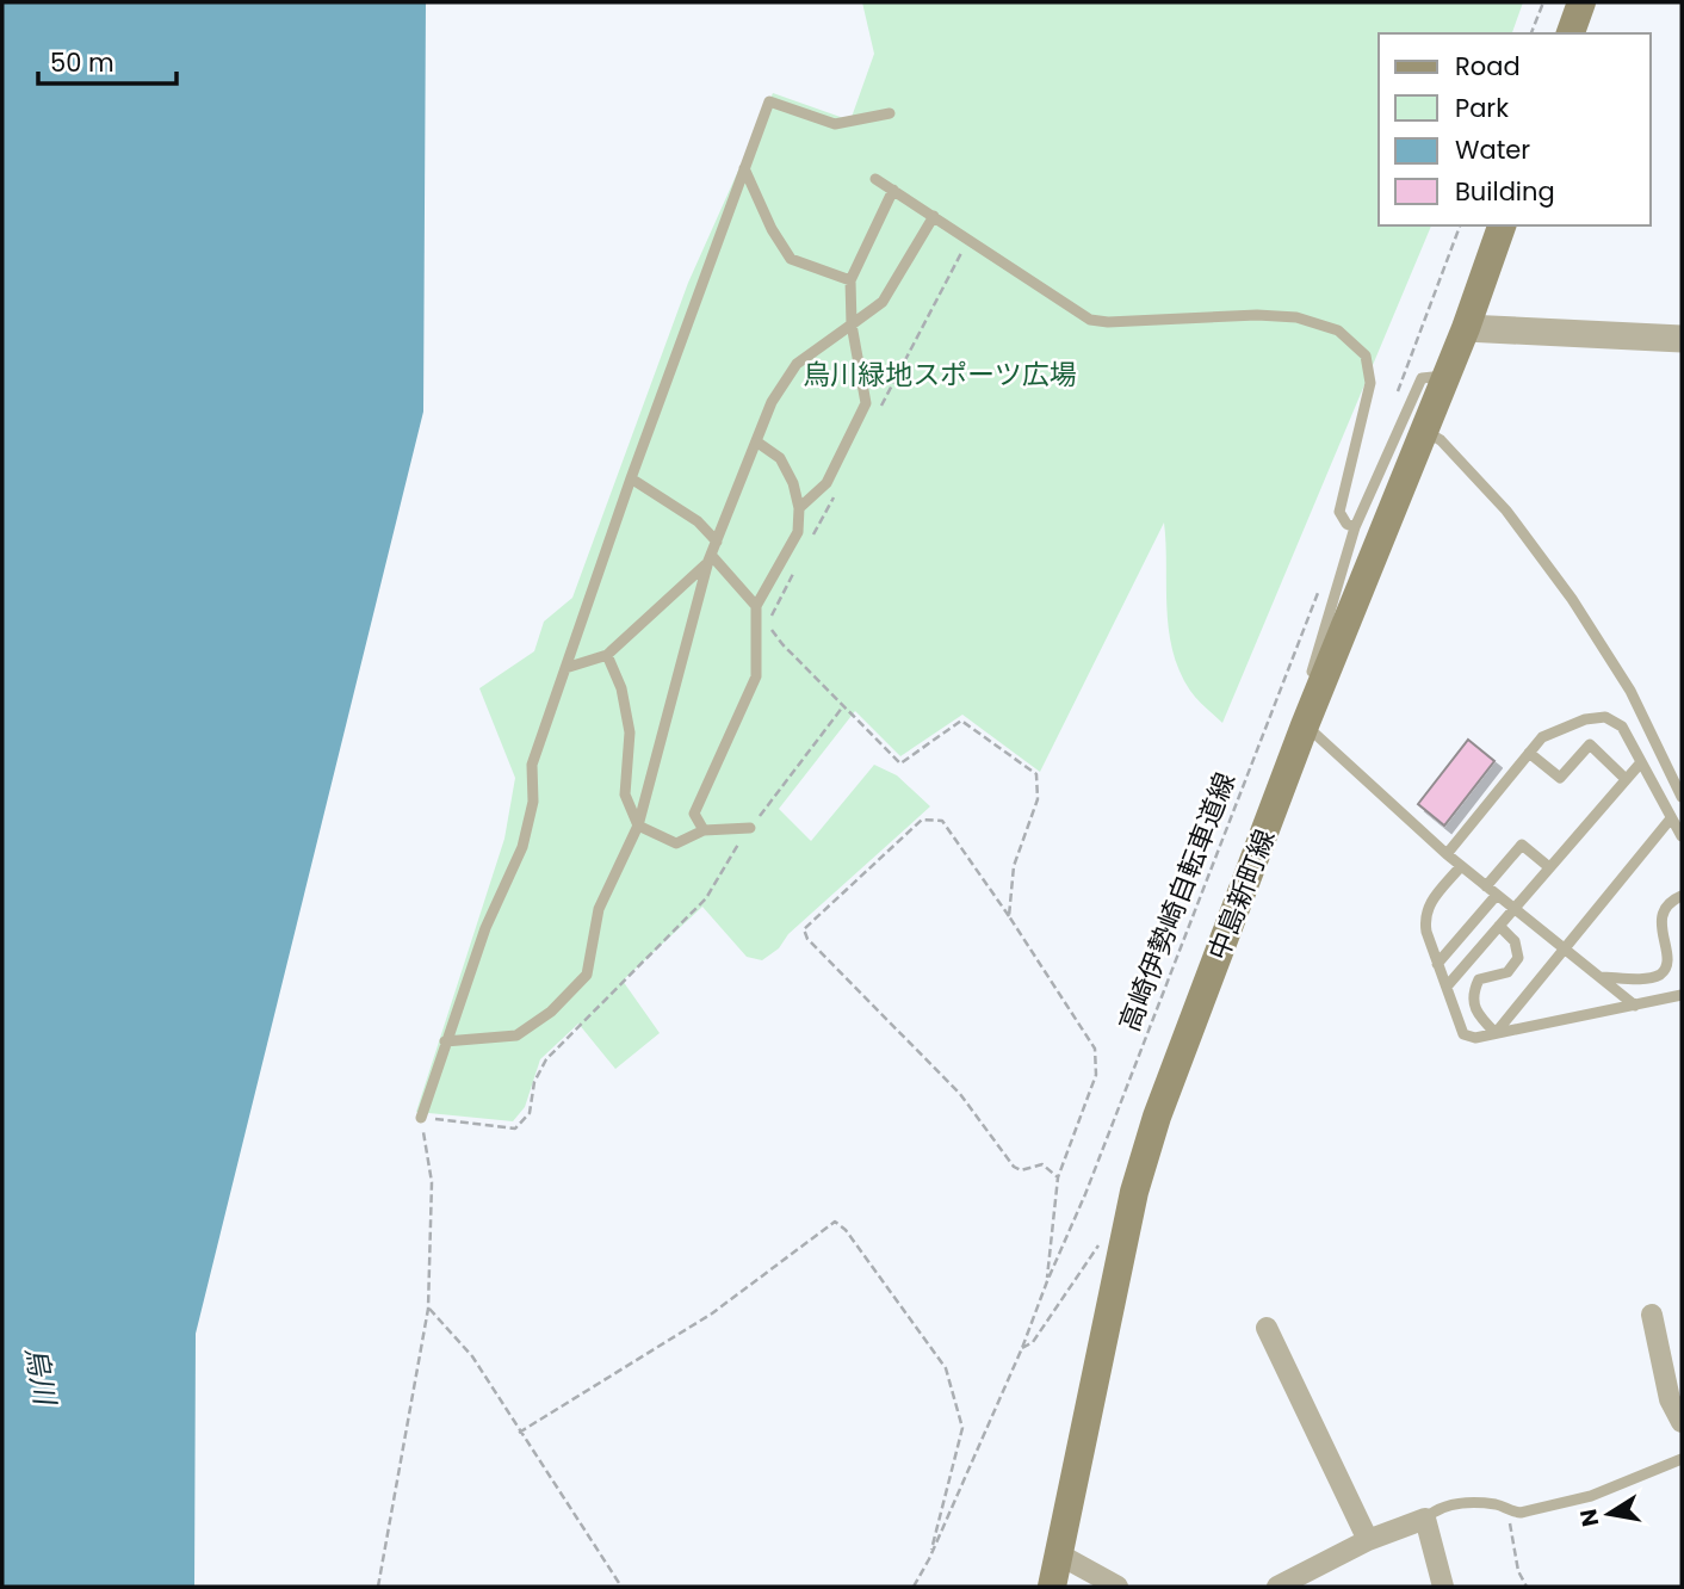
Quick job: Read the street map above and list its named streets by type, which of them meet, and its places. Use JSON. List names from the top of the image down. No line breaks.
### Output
{"streets":{"main road":["中島新町線"],"path":["高崎伊勢崎自転車道線"]},"water":["烏川"],"parks":["烏川緑地スポーツ広場"],"legend":["Road","Park","Water","Building"],"scale_bar":"50 m","north":"left"}
